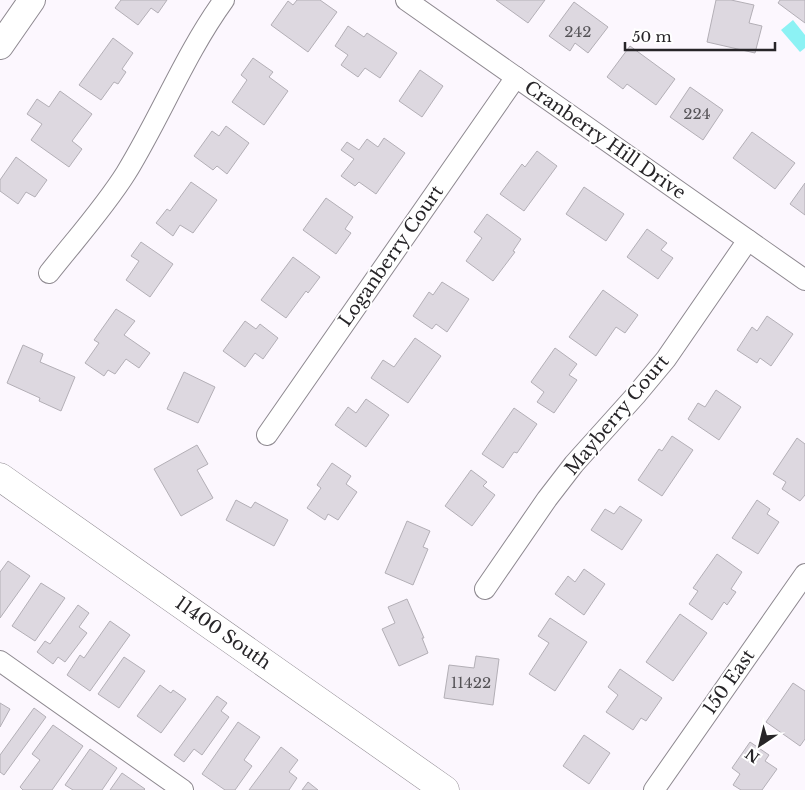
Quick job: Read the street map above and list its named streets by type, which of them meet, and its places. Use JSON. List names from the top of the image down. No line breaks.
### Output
{"streets":{"main road":["11400 South"],"street":["Cranberry Hill Drive","Loganberry Court","Mayberry Court","150 East"]},"crossings":[["Cranberry Hill Drive","Loganberry Court"],["Cranberry Hill Drive","Mayberry Court"]],"house_numbers":["242","224","11422"],"scale_bar":"50 m","north":"bottom left"}
